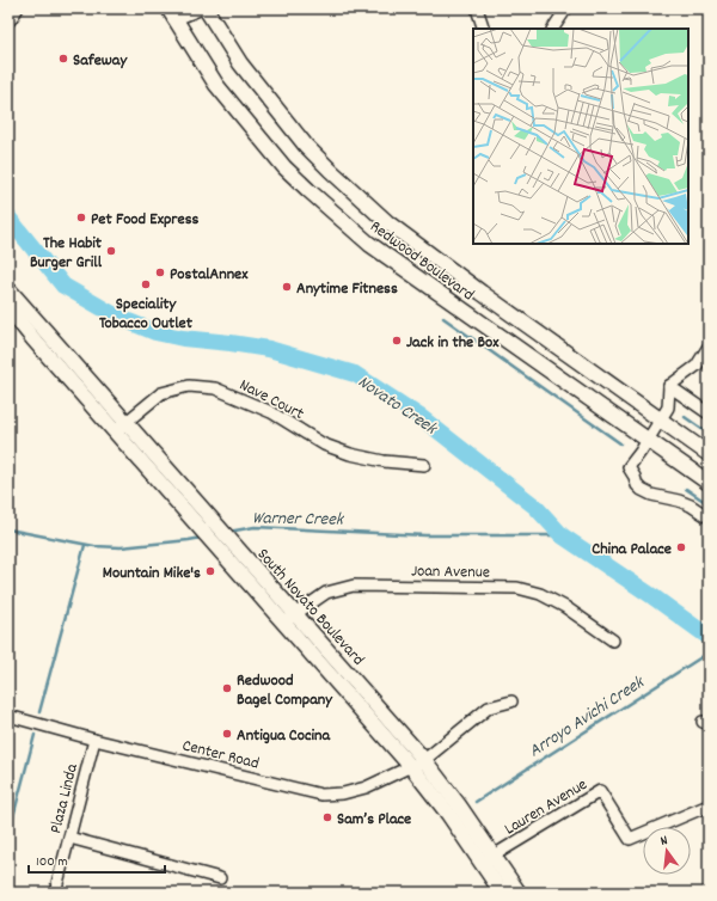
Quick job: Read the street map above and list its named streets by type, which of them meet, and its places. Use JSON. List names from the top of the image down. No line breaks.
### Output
{"streets":{"main road":["Redwood Boulevard","South Novato Boulevard"],"street":["Nave Court","Joan Avenue","Center Road","Plaza Linda","Lauren Avenue"]},"crossings":[["Nave Court","South Novato Boulevard"],["Joan Avenue","South Novato Boulevard"],["South Novato Boulevard","Center Road"],["South Novato Boulevard","Lauren Avenue"],["Center Road","Plaza Linda"]],"water":["Novato Creek","Warner Creek","Arroyo Avichi Creek"],"places":["Safeway","Pet Food Express","The Habit Burger Grill","PostalAnnex","Speciality Tobacco Outlet","Anytime Fitness","Jack in the Box","China Palace","Mountain Mike's","Redwood Bagel Company","Antigua Cocina","Sam’s Place"],"scale_bar":"100 m","north":"top"}
